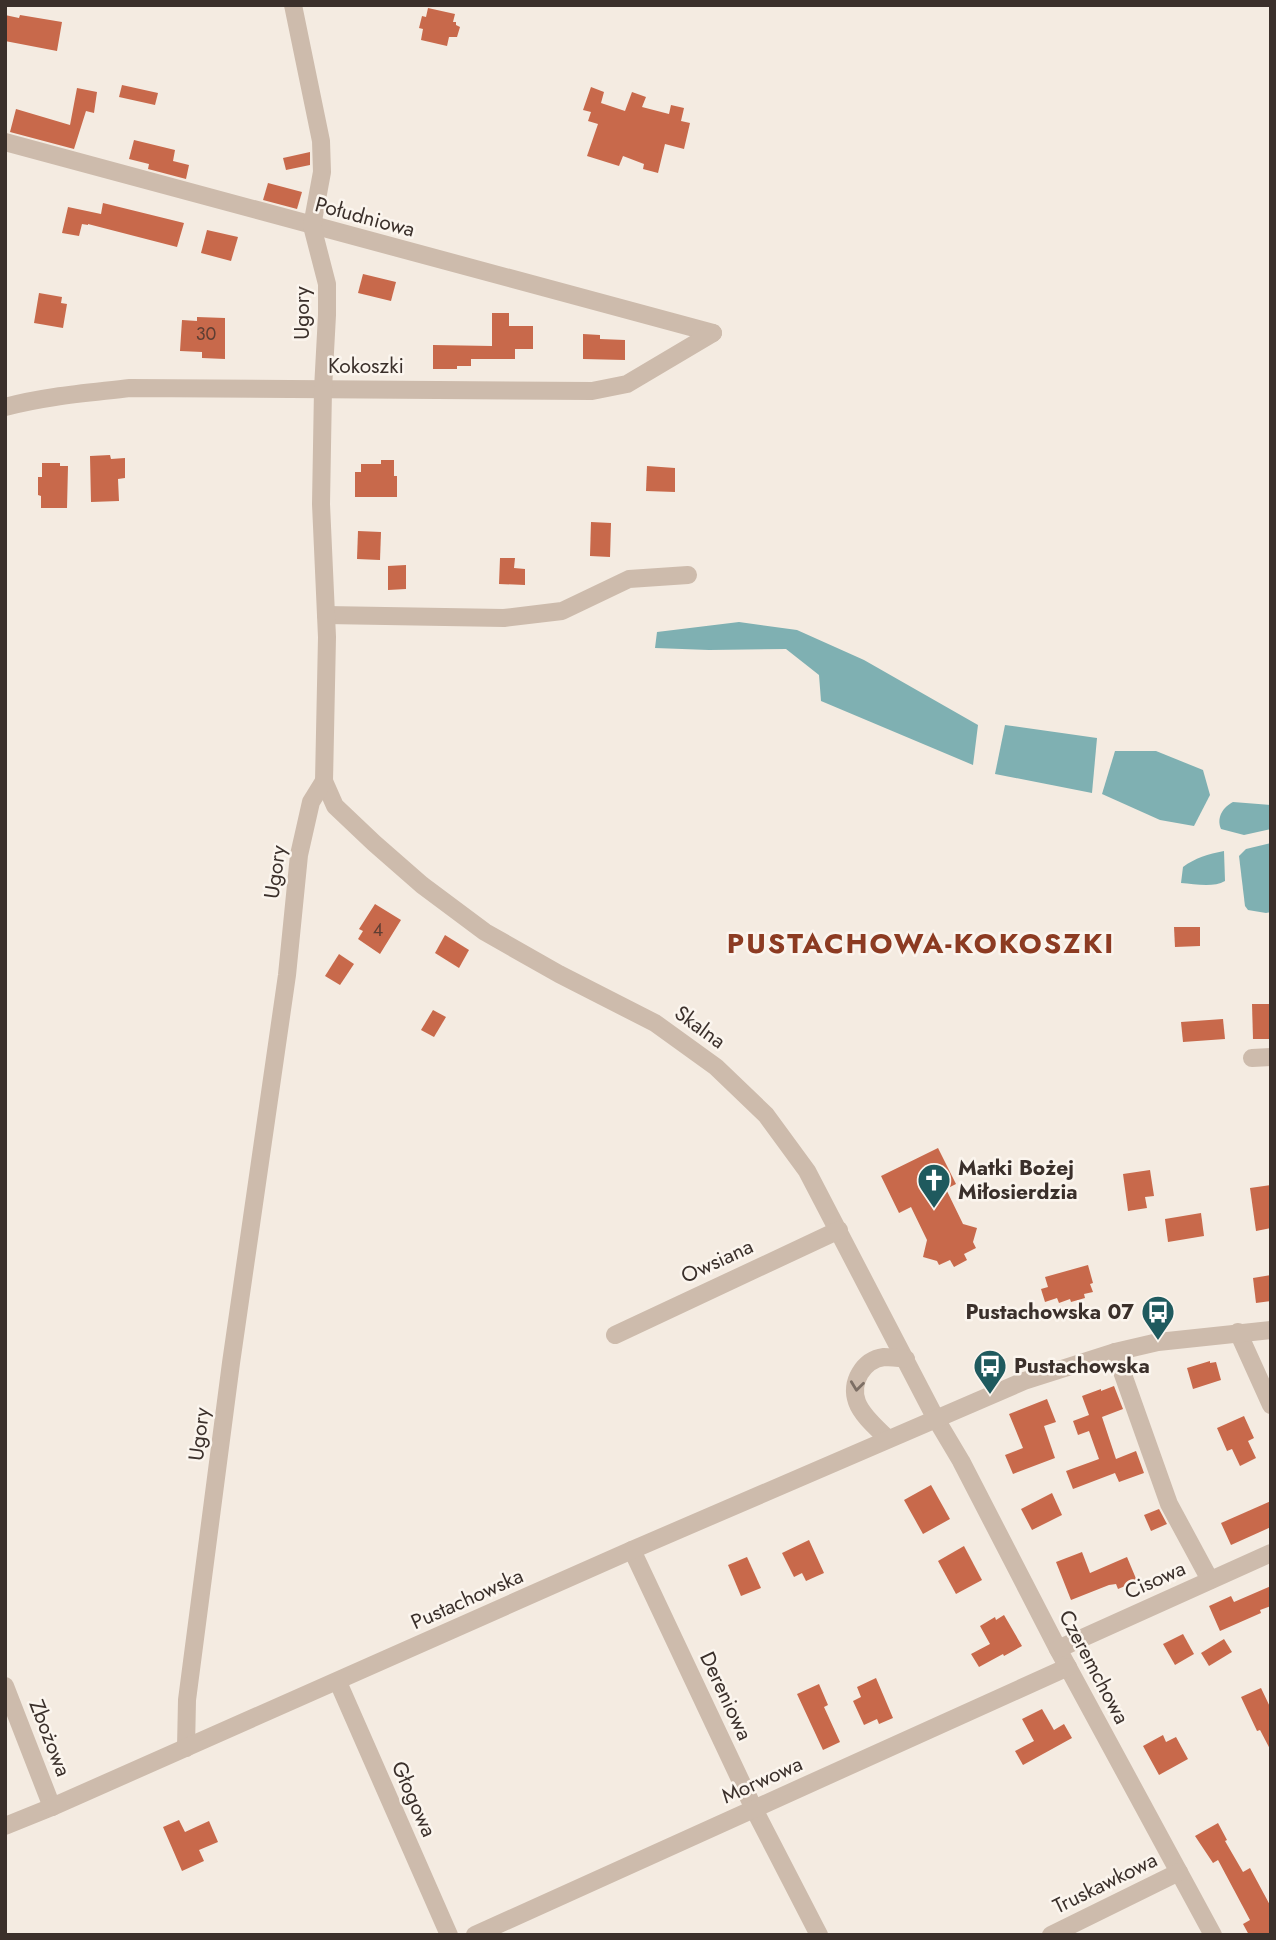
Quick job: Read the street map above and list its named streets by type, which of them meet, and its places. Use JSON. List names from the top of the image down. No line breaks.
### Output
{"streets":{"street":["Południowa","Ugory","Kokoszki","Skalna","Owsiana","Cisowa","Pustachowska","Czeremchowa","Dereniowa","Zbożowa","Morwowa","Głogowa","Truskawkowa"]},"crossings":[["Południowa","Ugory"],["Południowa","Kokoszki"],["Ugory","Kokoszki"],["Ugory","Skalna"],["Ugory","Pustachowska"],["Skalna","Owsiana"],["Skalna","Pustachowska"],["Skalna","Czeremchowa"],["Cisowa","Czeremchowa"],["Pustachowska","Czeremchowa"],["Pustachowska","Dereniowa"],["Pustachowska","Zbożowa"],["Pustachowska","Głogowa"],["Czeremchowa","Morwowa"],["Czeremchowa","Truskawkowa"],["Dereniowa","Morwowa"]],"districts":["PUSTACHOWA-KOKOSZKI"],"places":{"church":["Matki Bożej Miłosierdzia"],"bus stop":["Pustachowska 07","Pustachowska"]},"house_numbers":["30","4"]}
